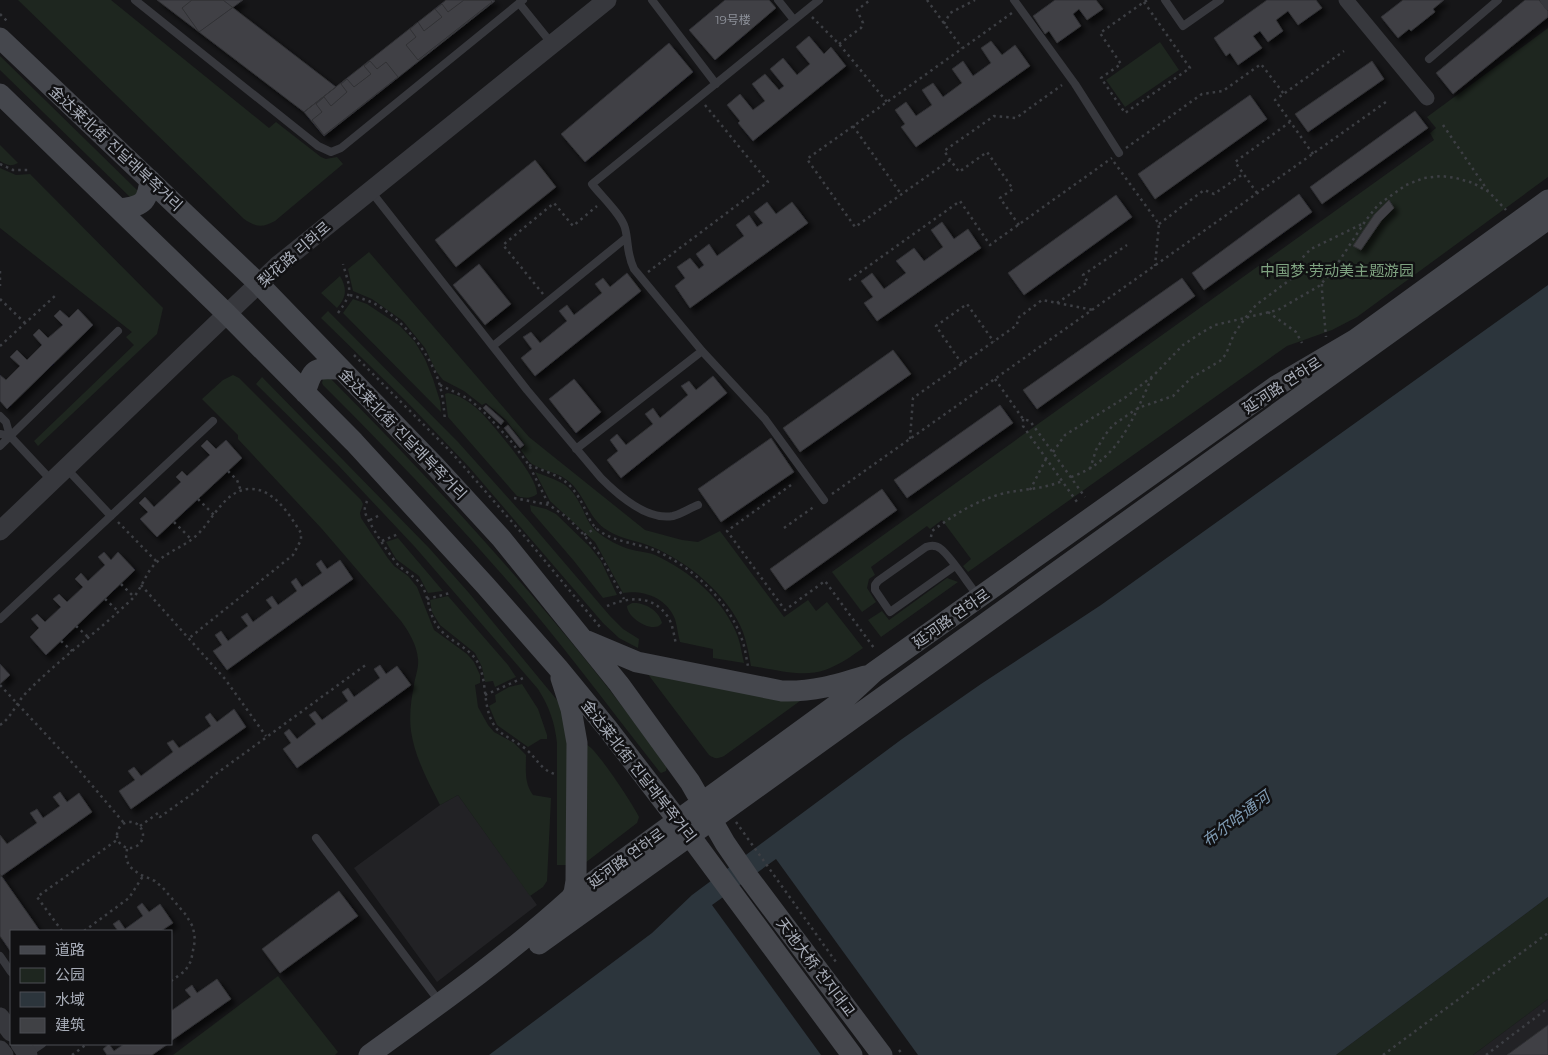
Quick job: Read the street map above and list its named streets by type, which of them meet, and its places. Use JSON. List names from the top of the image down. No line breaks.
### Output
{"streets":{"main road":["金达莱北街 진달래북쪽거리","延河路 연하로","天池大桥 천지대교"],"street":["梨花路 리화로"]},"crossings":[["金达莱北街 진달래북쪽거리","梨花路 리화로"],["金达莱北街 진달래북쪽거리","延河路 연하로"],["金达莱北街 진달래북쪽거리","天池大桥 천지대교"]],"water":["布尔哈通河"],"parks":["中国梦·劳动美主题游园"],"house_numbers":["19号楼"],"legend":["道路","公园","水域","建筑"]}
